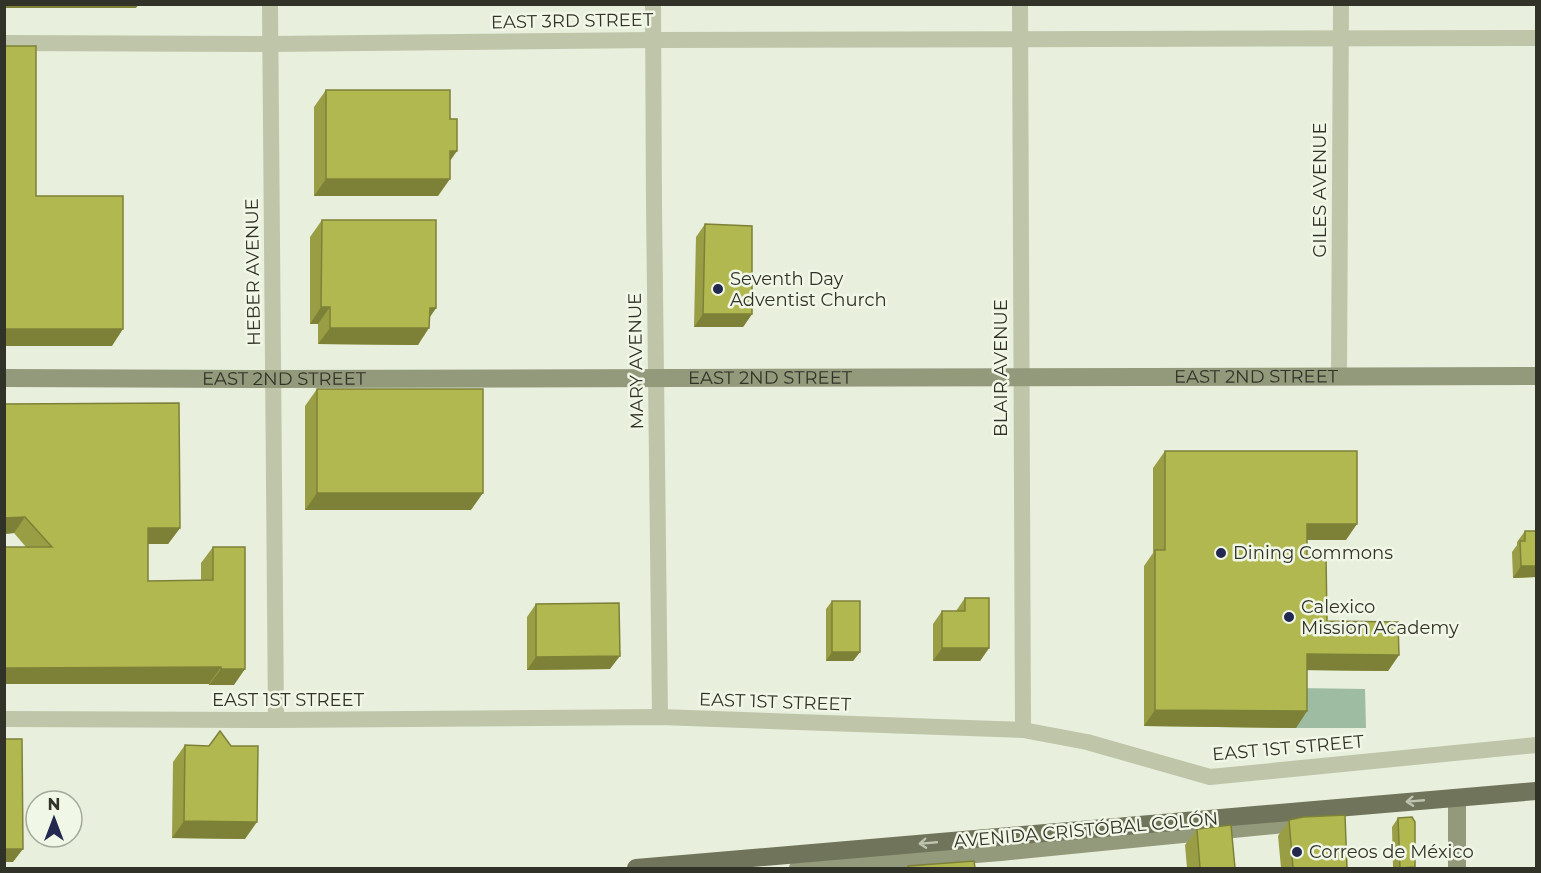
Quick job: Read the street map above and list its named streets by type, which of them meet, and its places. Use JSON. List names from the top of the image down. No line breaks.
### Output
{"streets":{"main road":["AVENIDA CRISTÓBAL COLÓN"],"street":["EAST 3RD STREET","GILES AVENUE","HEBER AVENUE","MARY AVENUE","BLAIR AVENUE","EAST 2ND STREET","EAST 1ST STREET"]},"crossings":[["EAST 3RD STREET","GILES AVENUE"],["EAST 3RD STREET","HEBER AVENUE"],["EAST 3RD STREET","MARY AVENUE"],["EAST 3RD STREET","BLAIR AVENUE"],["GILES AVENUE","EAST 2ND STREET"],["HEBER AVENUE","EAST 2ND STREET"],["HEBER AVENUE","EAST 1ST STREET"],["MARY AVENUE","EAST 2ND STREET"],["MARY AVENUE","EAST 1ST STREET"],["BLAIR AVENUE","EAST 2ND STREET"],["BLAIR AVENUE","EAST 1ST STREET"]],"one_way":["AVENIDA CRISTÓBAL COLÓN"],"places":["Seventh Day Adventist Church","Dining Commons","Calexico Mission Academy","Correos de México"],"north":"top"}
